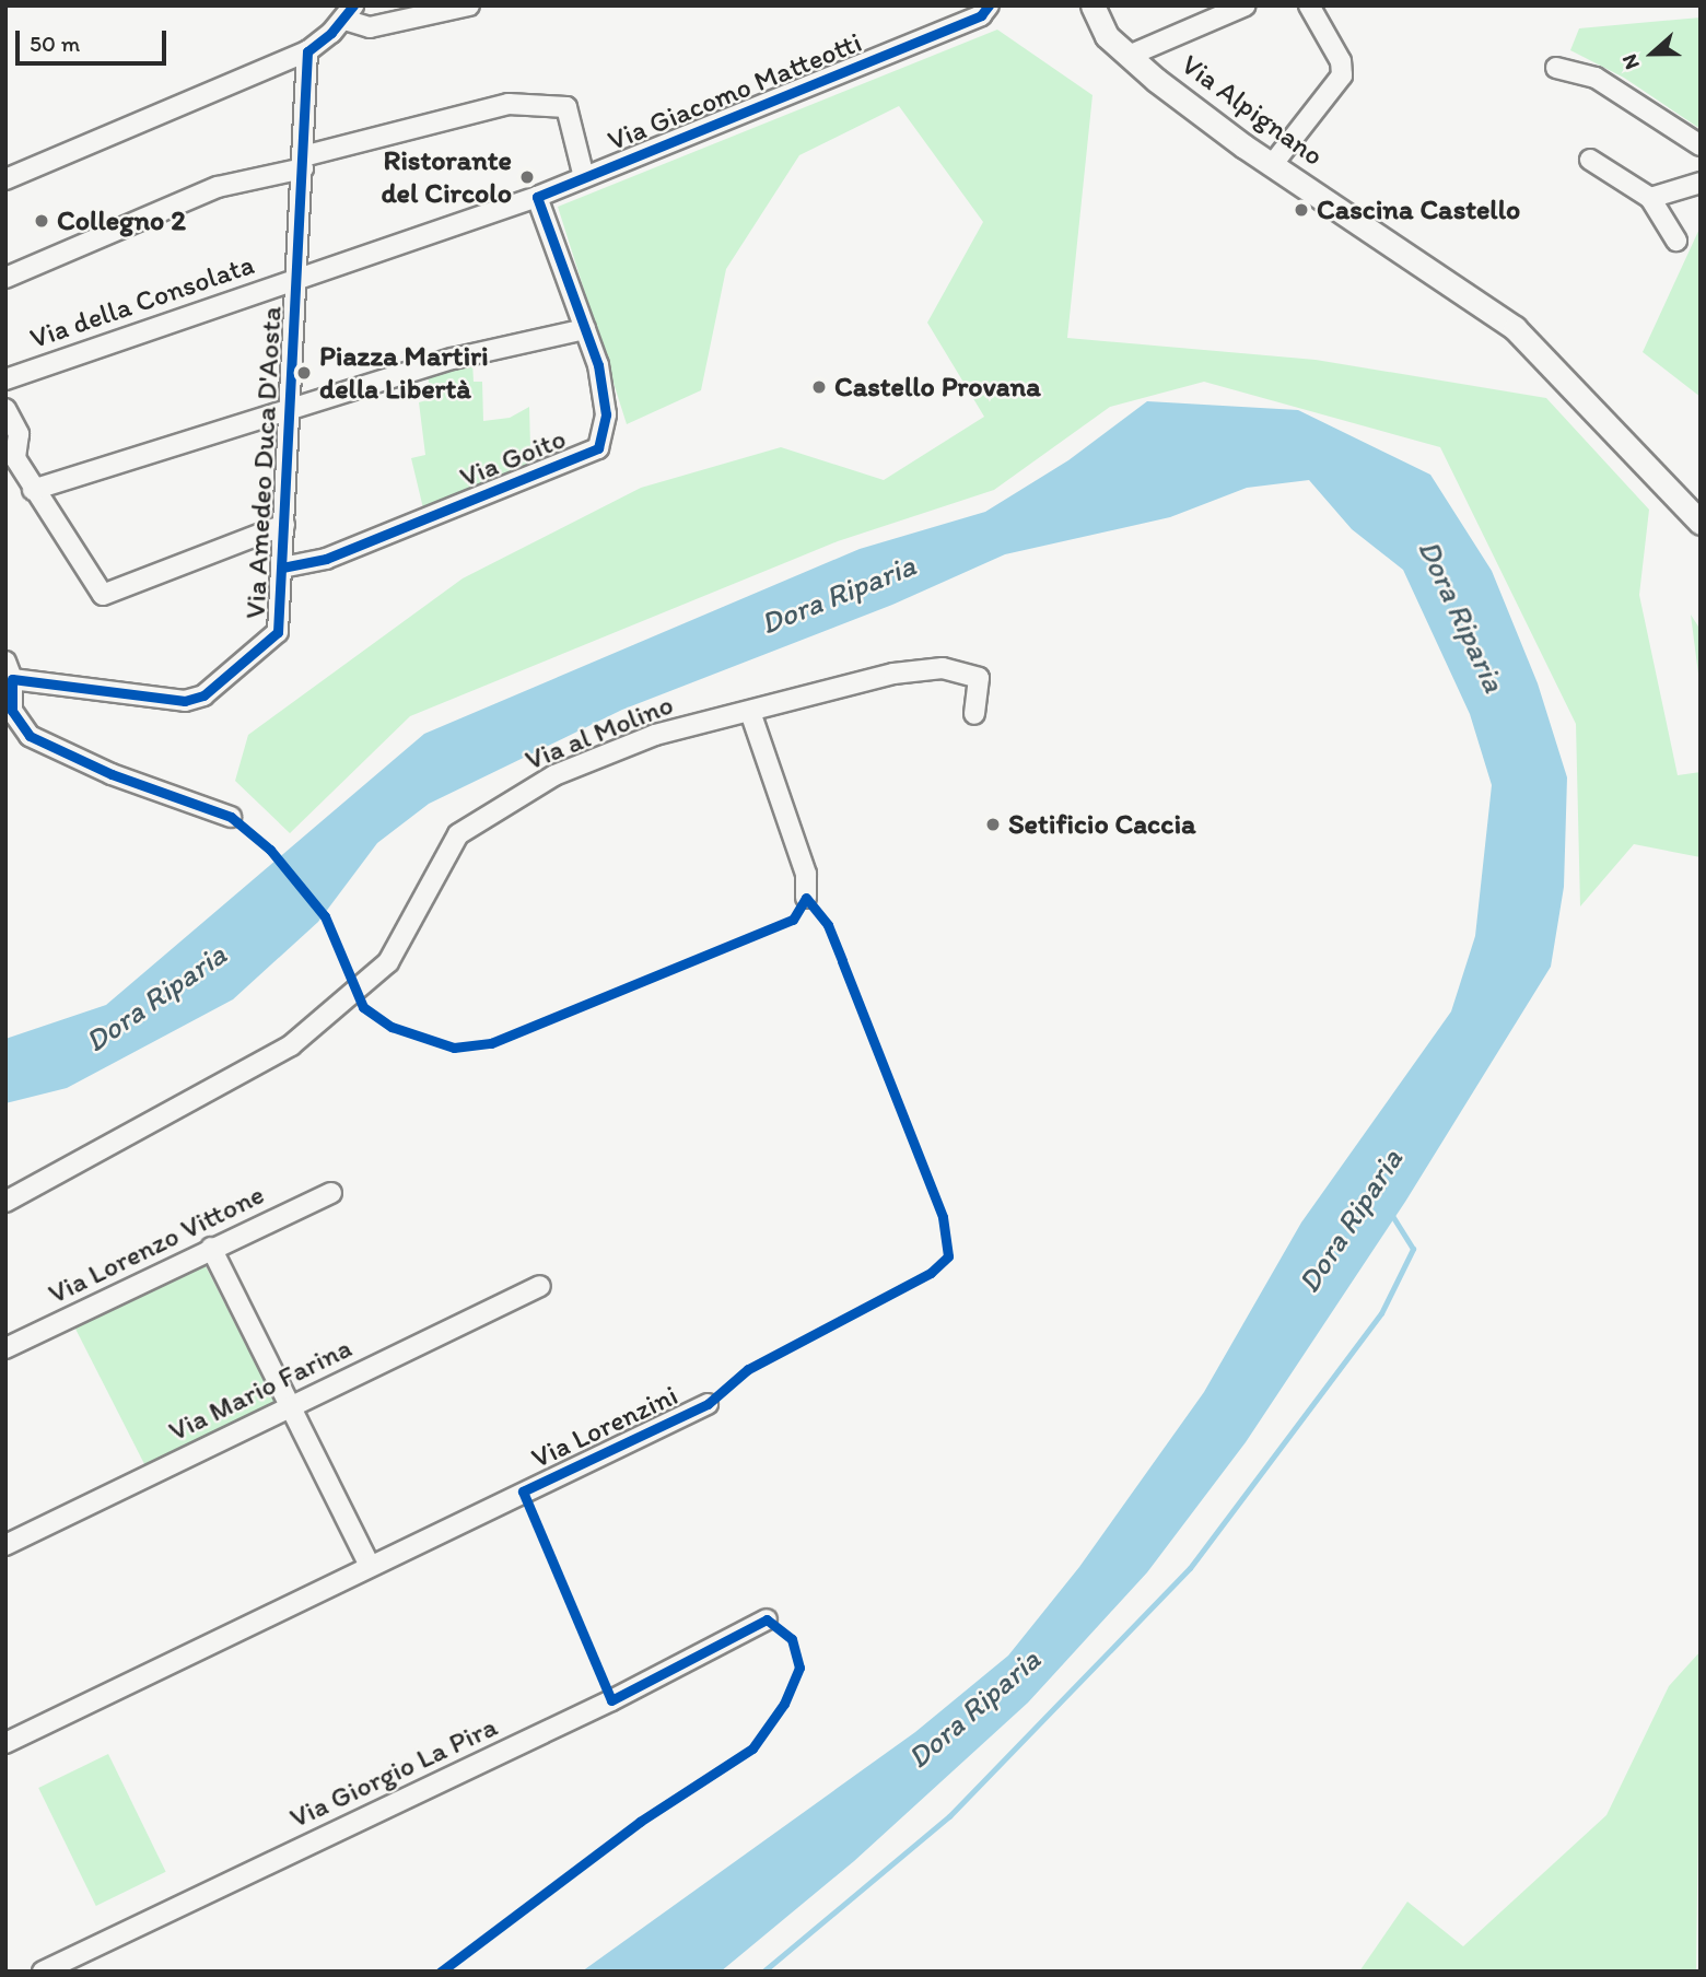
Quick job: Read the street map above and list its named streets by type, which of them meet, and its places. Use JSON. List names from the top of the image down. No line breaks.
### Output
{"streets":{"street":["Via Giacomo Matteotti","Via Alpignano","Via della Consolata","Via Goito","Via Amedeo Duca D'Aosta","Via al Molino","Via Lorenzo Vittone","Via Mario Farina","Via Lorenzini","Via Giorgio La Pira"]},"crossings":[["Via Giacomo Matteotti","Via della Consolata"],["Via Giacomo Matteotti","Via Goito"],["Via Giacomo Matteotti","Via Amedeo Duca D'Aosta"],["Via della Consolata","Via Amedeo Duca D'Aosta"],["Via Goito","Via Amedeo Duca D'Aosta"]],"water":["Dora Riparia"],"places":["Ristorante del Circolo","Cascina Castello","Collegno 2","Piazza Martiri della Libertà","Castello Provana","Setificio Caccia"],"scale_bar":"50 m","north":"left"}
